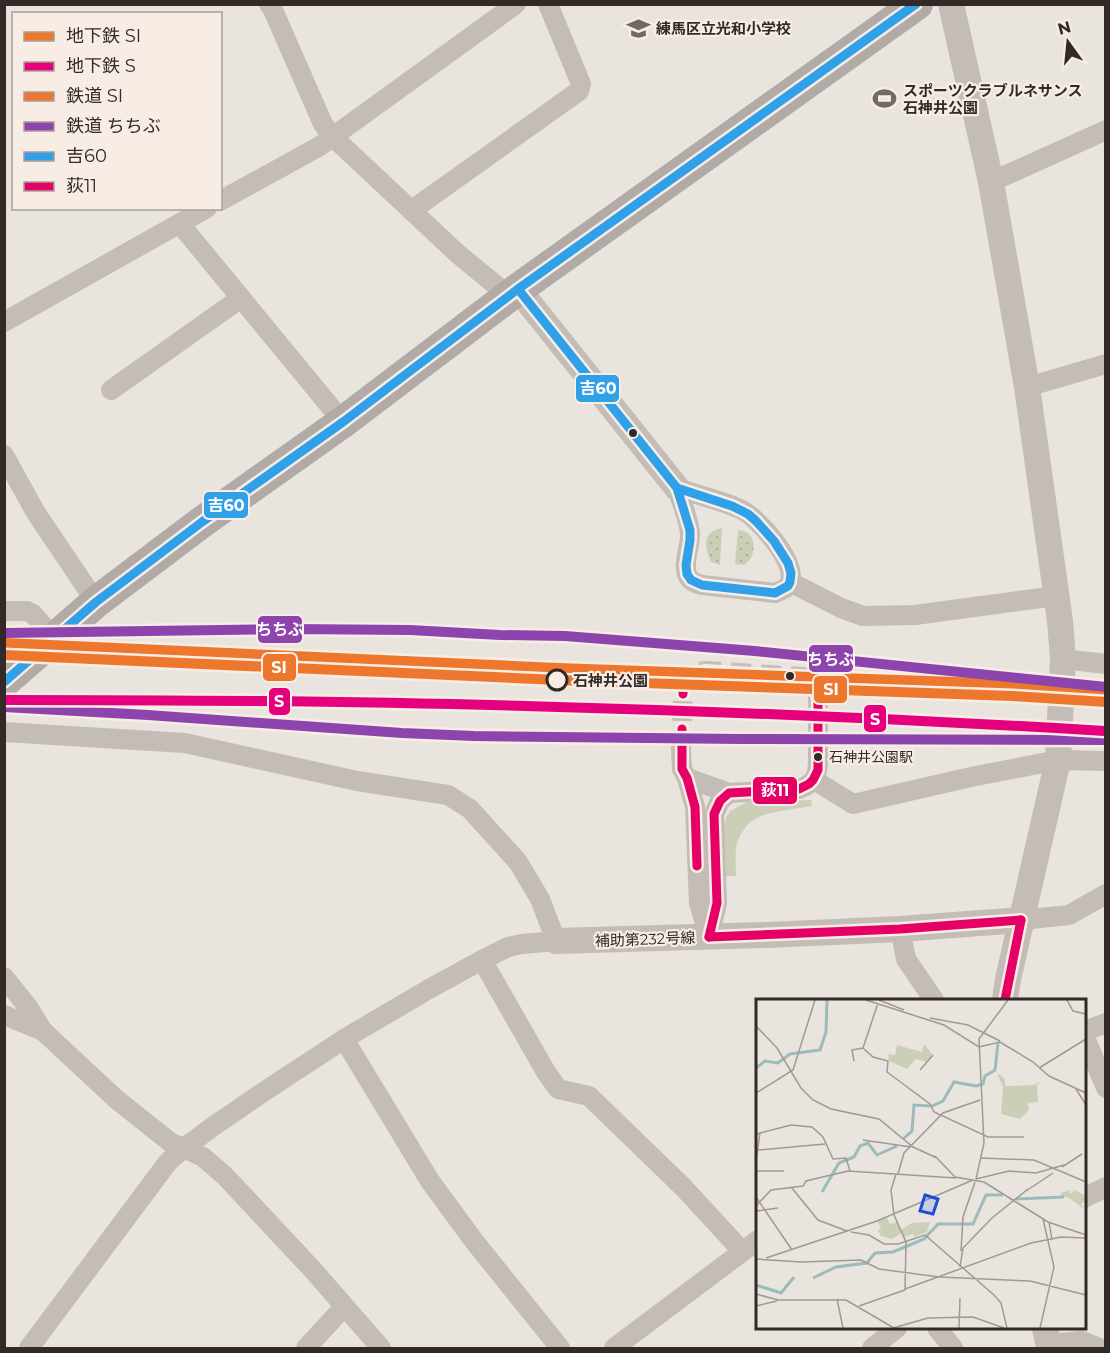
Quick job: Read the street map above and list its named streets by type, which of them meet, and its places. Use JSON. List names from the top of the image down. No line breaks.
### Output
{"streets":{"street":["補助第232号線"]},"places":{"school or university":["練馬区立光和小学校"],"sports":["スポーツクラブルネサンス 石神井公園"],"other":["石神井公園","石神井公園駅"]},"lines":["transit line 吉60","rail line ちちぶ","rail line SI","metro line SI","transit line 荻11","metro line S"],"legend":["地下鉄 SI","地下鉄 S","鉄道 SI","鉄道 ちちぶ","吉60","荻11"],"north":"top"}
